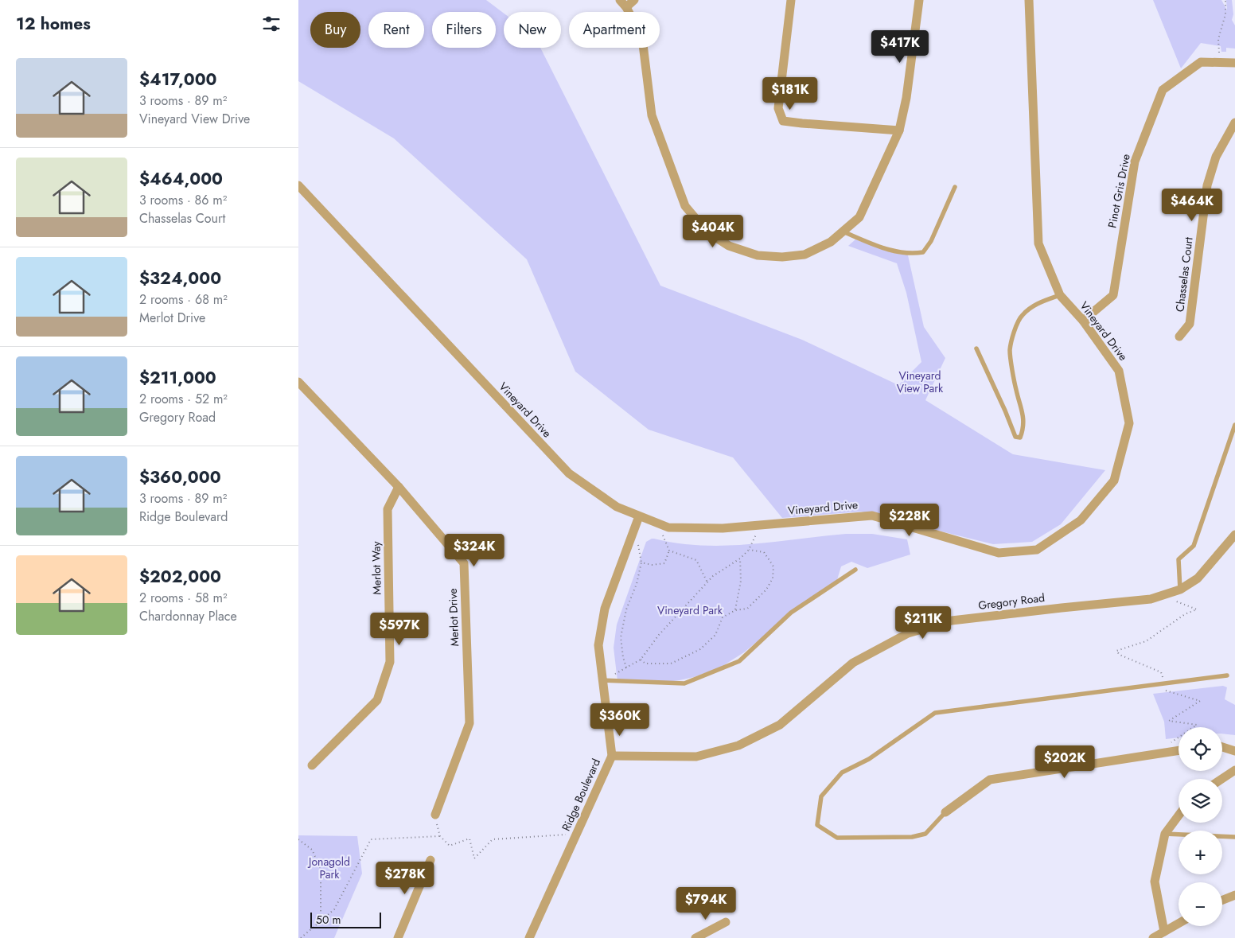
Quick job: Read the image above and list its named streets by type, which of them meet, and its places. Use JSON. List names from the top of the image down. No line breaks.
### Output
{"streets":{"street":["Pinot Gris Drive","Chasselas Court","Vineyard Drive","Merlot Way","Gregory Road","Merlot Drive","Ridge Boulevard"]},"crossings":[["Pinot Gris Drive","Vineyard Drive"],["Vineyard Drive","Ridge Boulevard"],["Merlot Way","Merlot Drive"],["Gregory Road","Ridge Boulevard"]],"parks":["Vineyard View Park","Vineyard Park","Jonagold Park"],"scale_bar":"50 m","page":{"heading":"12 homes","chip":["Buy","Rent","Filters","New","Apartment"],"price":["$417K","$181K","$464K","$404K","$228K","$324K","$211K","$597K","$360K","$202K","$278K","$794K"],"list":[{"name":"$417,000","note":"3 rooms · 89 m² · Vineyard View Drive"},{"name":"$464,000","note":"3 rooms · 86 m² · Chasselas Court"},{"name":"$324,000","note":"2 rooms · 68 m² · Merlot Drive"},{"name":"$211,000","note":"2 rooms · 52 m² · Gregory Road"},{"name":"$360,000","note":"3 rooms · 89 m² · Ridge Boulevard"},{"name":"$202,000","note":"2 rooms · 58 m² · Chardonnay Place"}],"map_buttons":["+","−"],"scale":"50 m"}}
